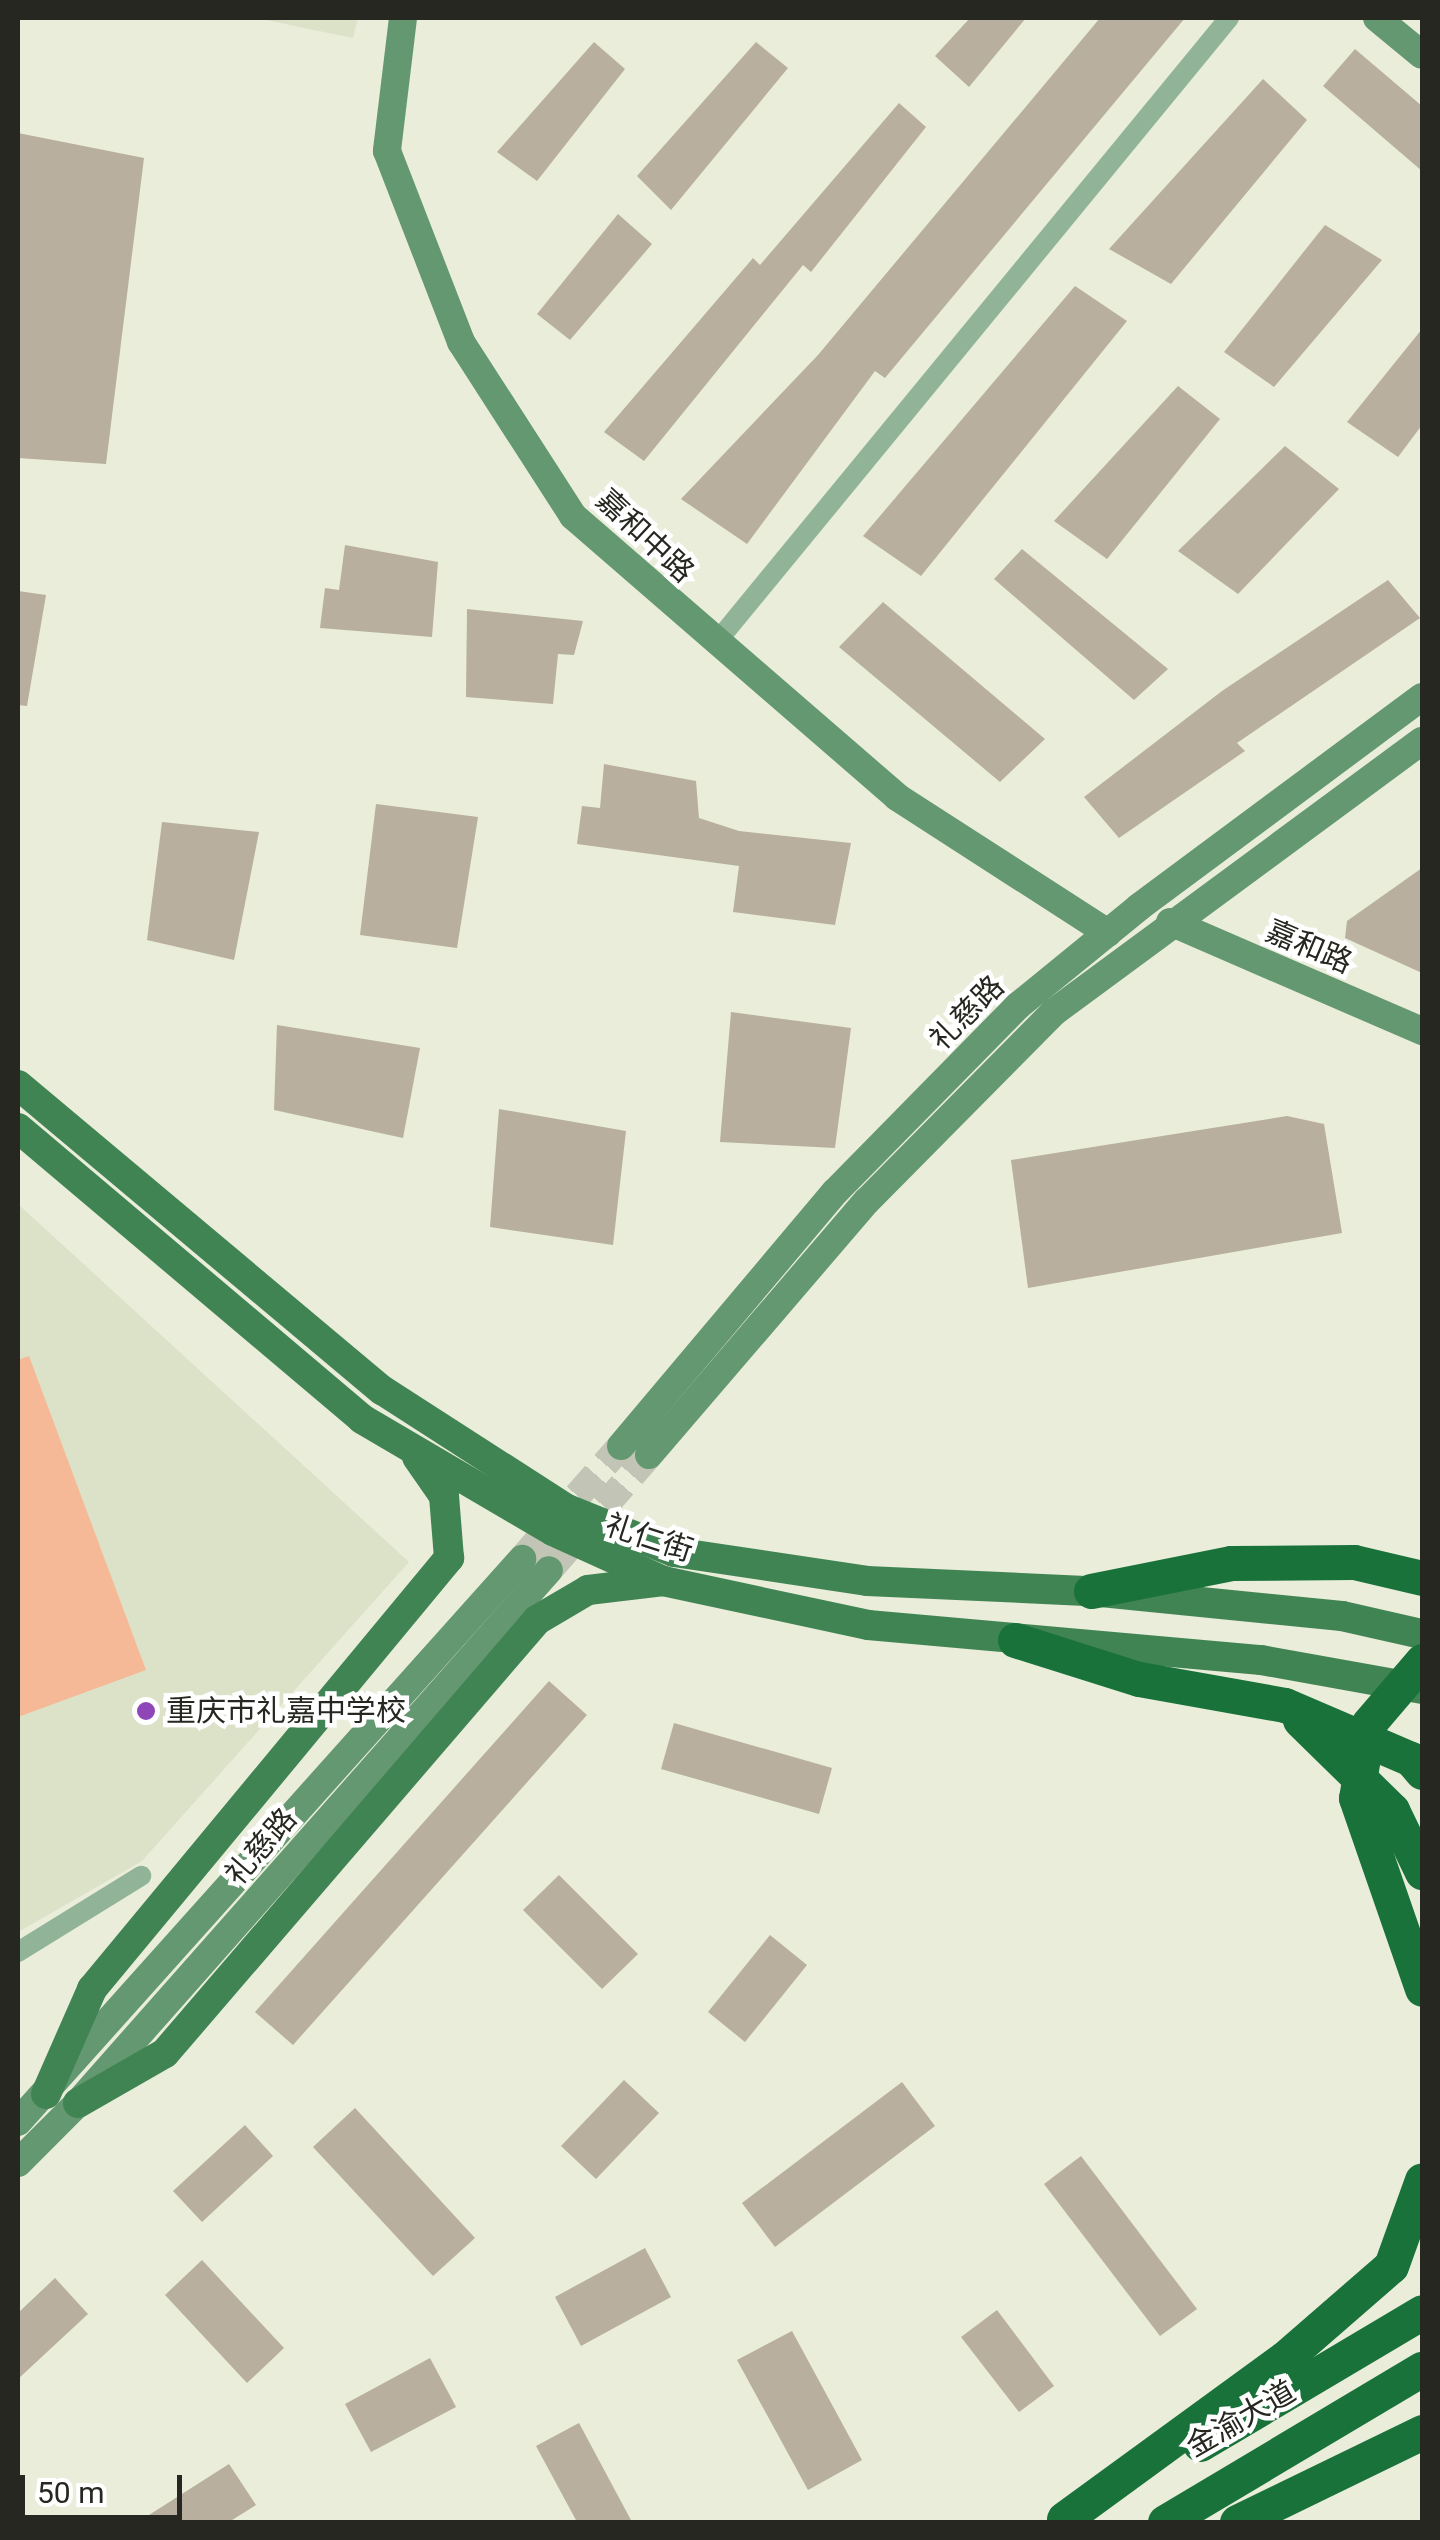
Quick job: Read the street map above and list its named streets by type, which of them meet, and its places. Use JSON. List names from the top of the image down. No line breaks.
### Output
{"streets":{"highway":["金渝大道"],"main road":["嘉和中路","嘉和路","礼慈路","礼仁街"]},"crossings":[["嘉和中路","礼慈路"],["嘉和路","礼慈路"]],"places":["重庆市礼嘉中学校"],"scale_bar":"50 m"}
